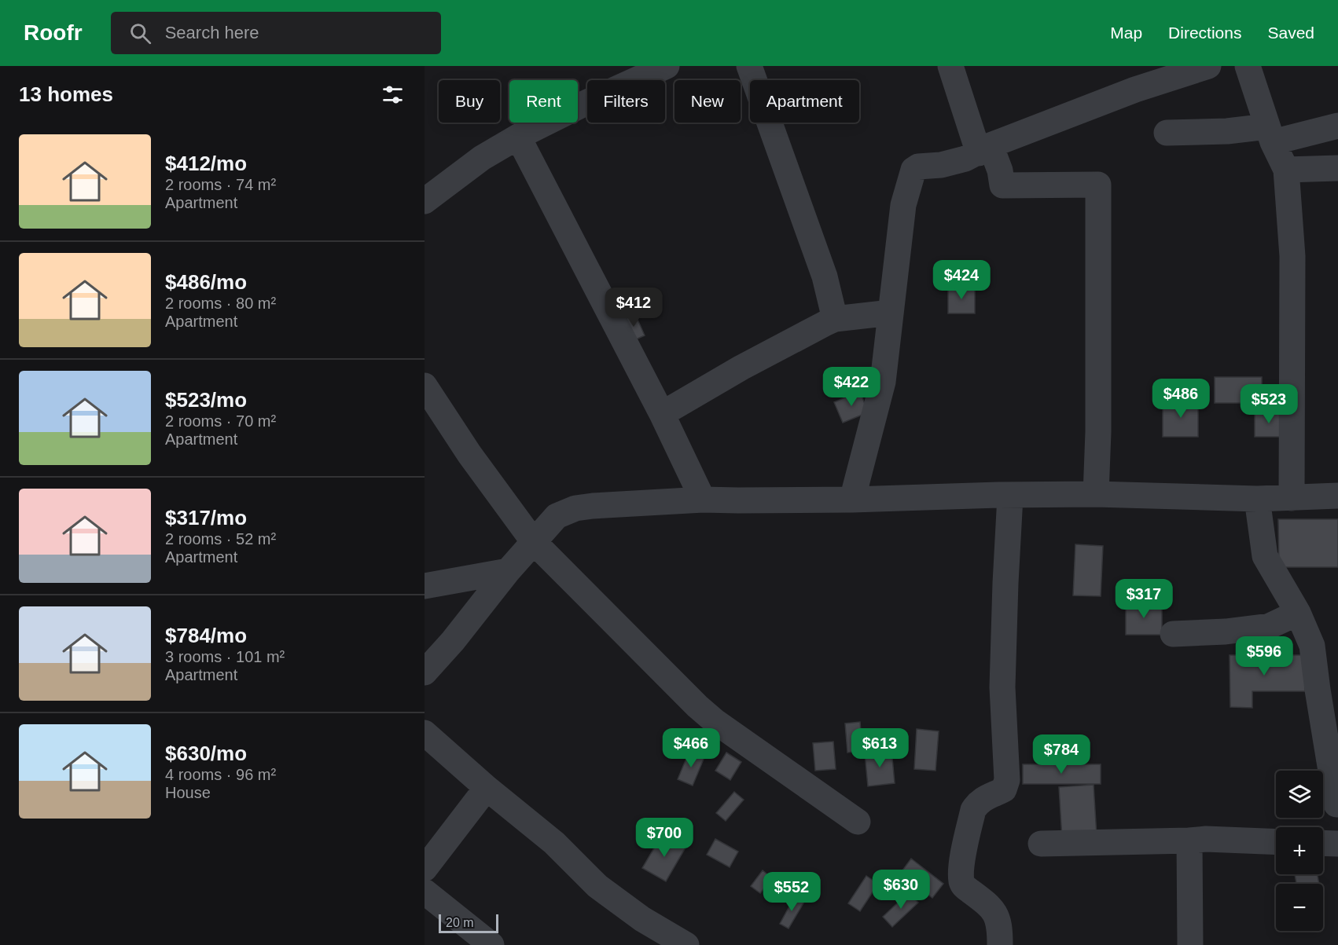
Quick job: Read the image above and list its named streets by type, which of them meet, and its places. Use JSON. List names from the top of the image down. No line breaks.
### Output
{"scale_bar":"20 m","page":{"header":"Roofr","search":"Search here","nav":["Map","Directions","Saved"],"heading":"13 homes","chip":["Buy","Rent","Filters","New","Apartment"],"list":[{"name":"$412/mo","note":"2 rooms · 74 m² · Apartment"},{"name":"$486/mo","note":"2 rooms · 80 m² · Apartment"},{"name":"$523/mo","note":"2 rooms · 70 m² · Apartment"},{"name":"$317/mo","note":"2 rooms · 52 m² · Apartment"},{"name":"$784/mo","note":"3 rooms · 101 m² · Apartment"},{"name":"$630/mo","note":"4 rooms · 96 m² · House"}],"price":["$424","$412","$422","$486","$523","$317","$596","$466","$613","$784","$700","$630","$552"],"map_buttons":["+","−"],"scale":"20 m"}}
